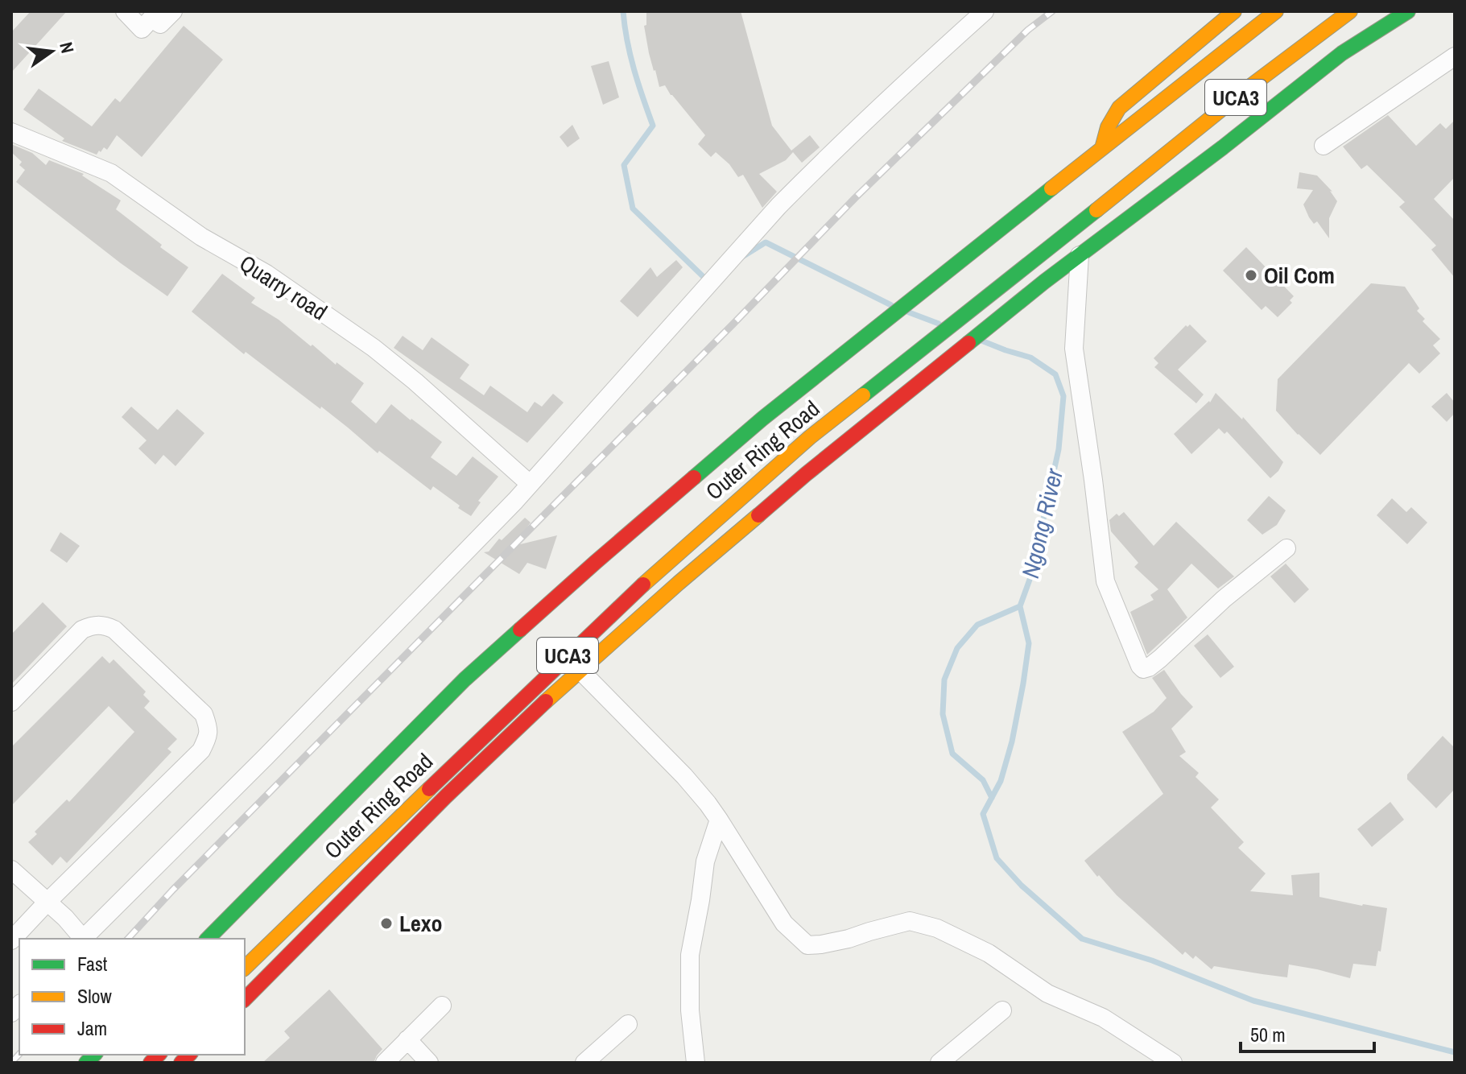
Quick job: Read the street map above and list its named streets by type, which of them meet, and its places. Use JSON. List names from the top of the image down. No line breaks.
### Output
{"streets":{"main road":["UCA3","Outer Ring Road"],"street":["Quarry road"]},"water":["Ngong River"],"places":["Oil Com","Lexo"],"legend":["Fast","Slow","Jam"],"scale_bar":"50 m","north":"right"}
